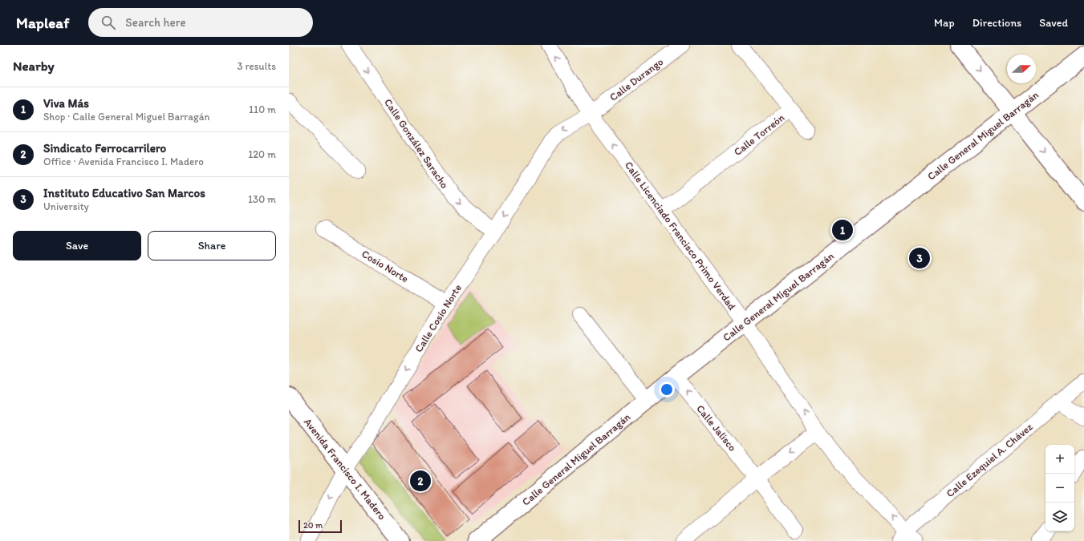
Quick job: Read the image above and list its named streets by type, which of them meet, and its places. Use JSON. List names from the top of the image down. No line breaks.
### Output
{"streets":{"street":["Calle Durango","Calle Torreón","Calle General Miguel Barragán","Calle González Saracho","Calle Licenciado Francisco Primo Verdad","Cosio Norte","Calle Cosío Norte","Calle Jalisco","Calle Ezequiel A. Chávez","Avenida Francisco I. Madero"]},"crossings":[["Calle Durango","Calle Licenciado Francisco Primo Verdad"],["Calle Durango","Calle Cosío Norte"],["Calle Torreón","Calle Licenciado Francisco Primo Verdad"],["Calle General Miguel Barragán","Calle Licenciado Francisco Primo Verdad"],["Calle General Miguel Barragán","Calle Jalisco"],["Calle González Saracho","Calle Cosío Norte"],["Calle Licenciado Francisco Primo Verdad","Calle Cosío Norte"],["Calle Licenciado Francisco Primo Verdad","Calle Ezequiel A. Chávez"],["Cosio Norte","Calle Cosío Norte"],["Calle Cosío Norte","Avenida Francisco I. Madero"]],"one_way":["Calle Licenciado Francisco Primo Verdad","Calle Cosío Norte","Calle Jalisco"],"scale_bar":"20 m","north":"right","page":{"header":"Mapleaf","search":"Search here","nav":["Map","Directions","Saved"],"heading":["Nearby","3 results"],"list":[{"mark":"1","name":"Viva Más","note":"Shop · Calle General Miguel Barragán","value":"110 m"},{"mark":"2","name":"Sindicato Ferrocarrilero","note":"Office · Avenida Francisco I. Madero","value":"120 m"},{"mark":"3","name":"Instituto Educativo San Marcos","note":"University","value":"130 m"}],"pins":["1","3","2"],"buttons":["Save","Share"],"map_buttons":["+","−"],"scale":"20 m"}}
